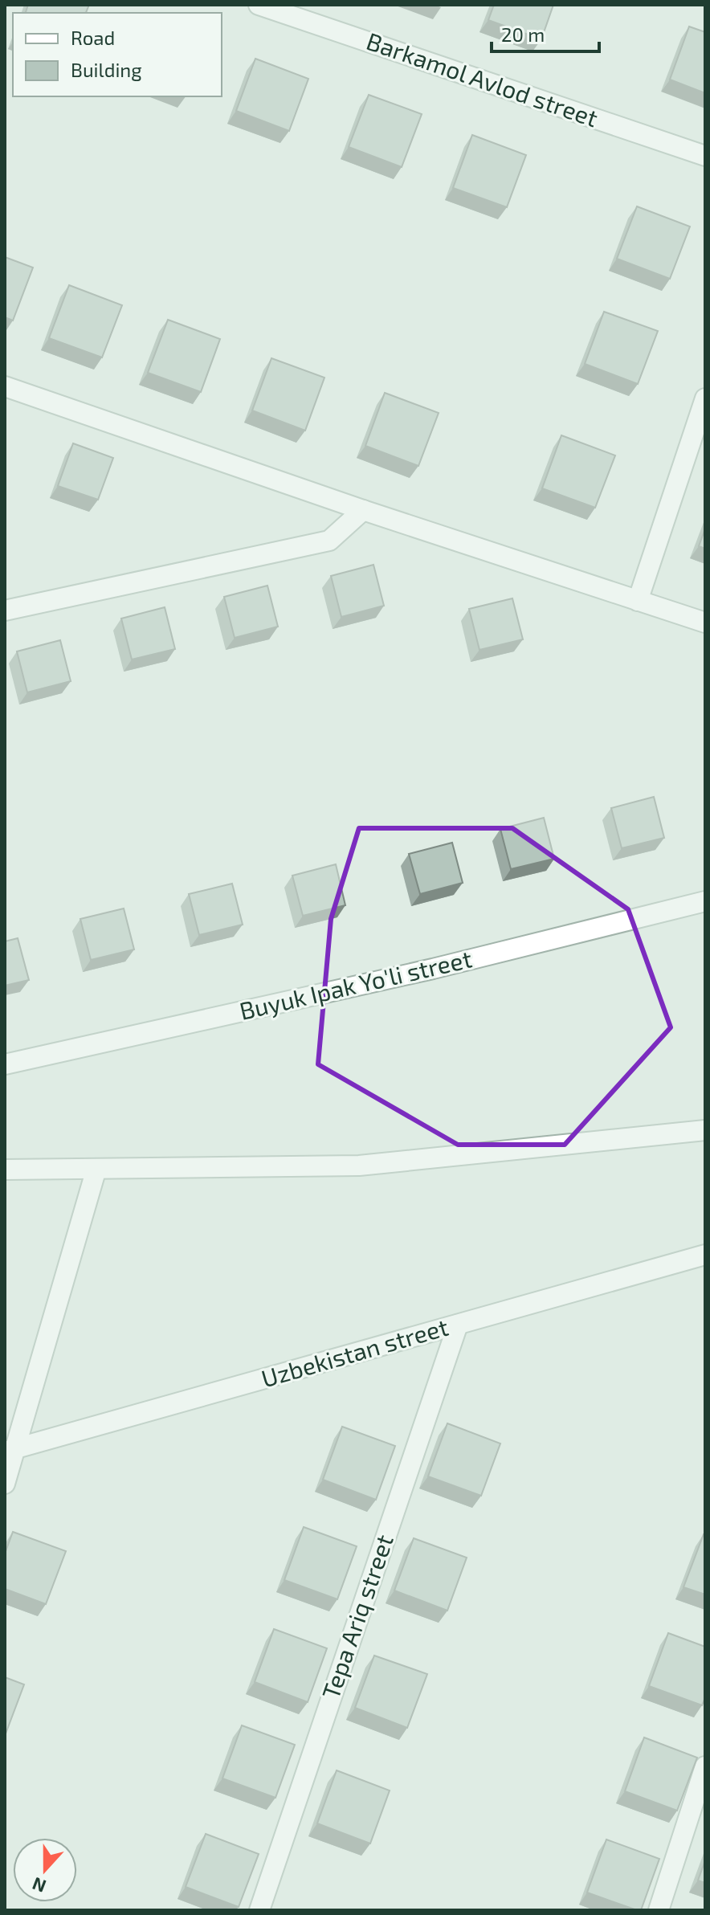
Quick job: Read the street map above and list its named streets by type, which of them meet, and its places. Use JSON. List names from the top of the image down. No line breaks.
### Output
{"streets":{"street":["Barkamol Avlod street","Buyuk Ipak Yo'li street","Uzbekistan street","Tepa Ariq street"]},"crossings":[["Uzbekistan street","Tepa Ariq street"]],"legend":["Road","Building"],"scale_bar":"20 m","north":"bottom"}
